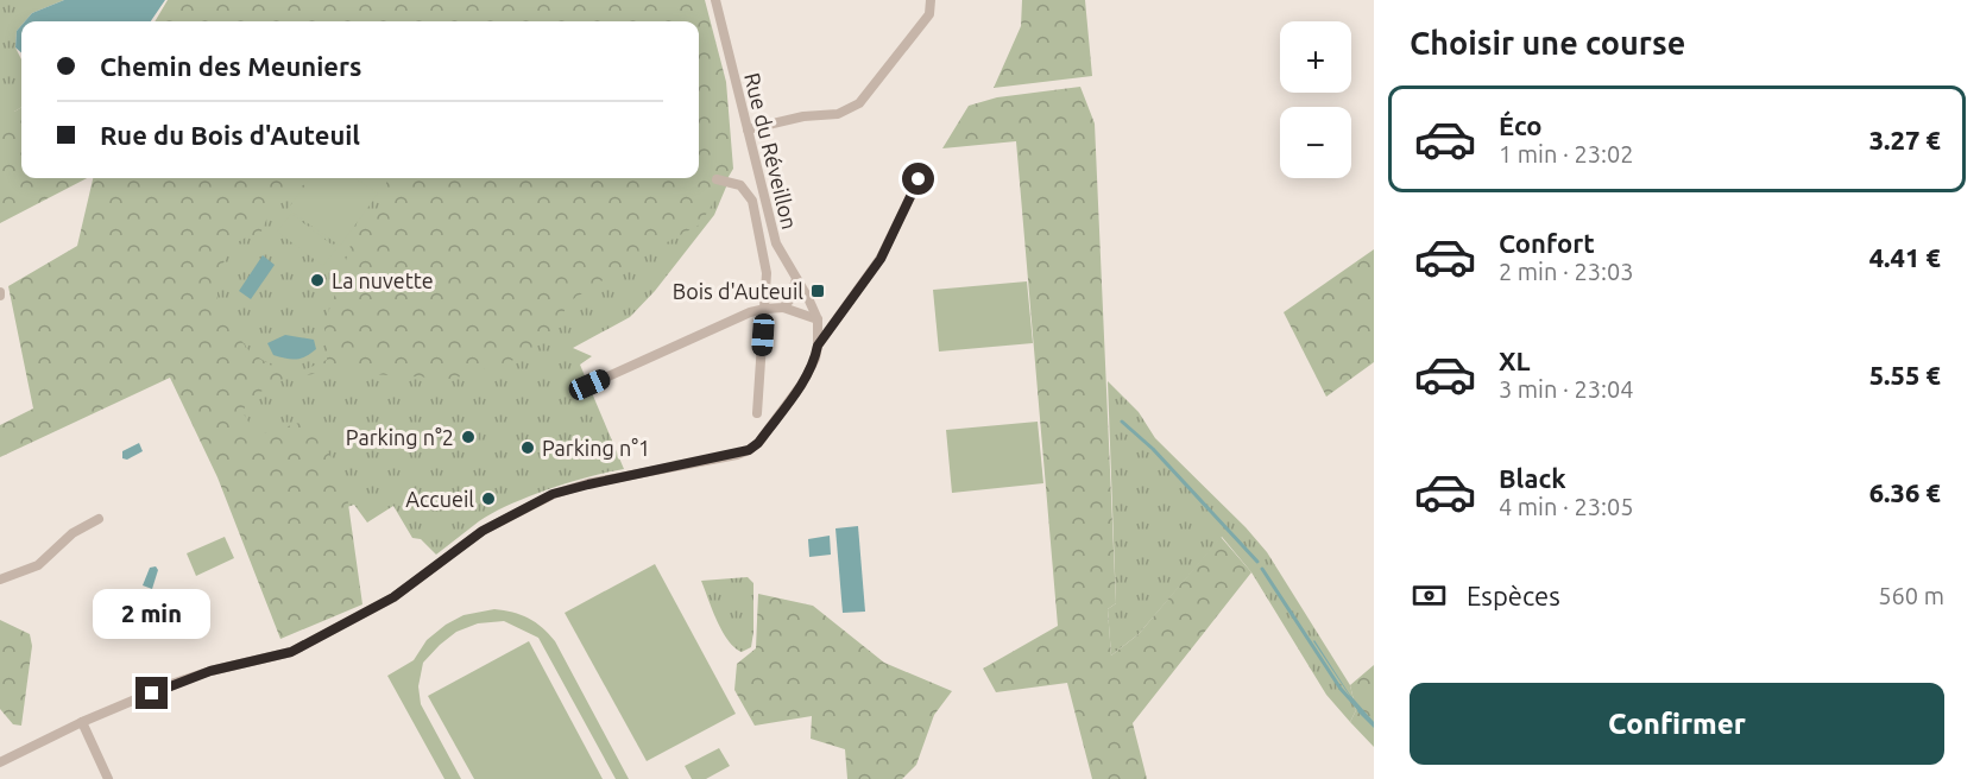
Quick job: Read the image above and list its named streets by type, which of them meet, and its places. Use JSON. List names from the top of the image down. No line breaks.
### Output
{"streets":{"street":["Rue du Réveillon"]},"places":{"other":["La nuvette","Parking n°2","Parking n°1","Accueil"],"transit":["Bois d'Auteuil"]},"page":{"heading":"Choisir une course","map_buttons":["+","−"],"banner":["Chemin des Meuniers","Rue du Bois d'Auteuil"],"list":[{"name":"Éco","note":"1 min · 23:02","value":"3.27 €"},{"name":"Confort","note":"2 min · 23:03","value":"4.41 €"},{"name":"XL","note":"3 min · 23:04","value":"5.55 €"},{"name":"Black","note":"4 min · 23:05","value":"6.36 €"}],"pay":["Espèces","560 m"],"bubble":"2 min","buttons":"Confirmer"}}
